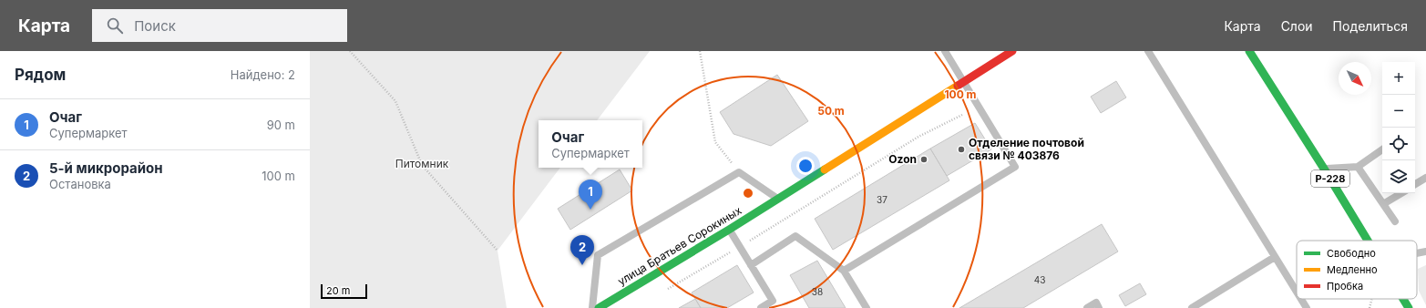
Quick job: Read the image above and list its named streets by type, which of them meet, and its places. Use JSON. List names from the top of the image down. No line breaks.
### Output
{"streets":{"main road":["Р-228","улица Братьев Сорокиных"]},"parks":["Питомник"],"places":["Отделение почтовой связи № 403876","Ozon"],"house_numbers":["37","43","38"],"legend":["Свободно","Медленно","Пробка"],"scale_bar":"20 m","north":"bottom right","page":{"header":"Карта","search":"Поиск","nav":["Карта","Слои","Поделиться"],"heading":["Рядом","Найдено: 2"],"map_buttons":["+","−"],"list":[{"mark":"1","name":"Очаг","note":"Супермаркет","value":"90 m"},{"mark":"2","name":"5-й микрорайон","note":"Остановка","value":"100 m"}],"popup":["Очаг","Супермаркет"],"pins":["1","2"],"scale":"20 m"},"rings":["100 m","50 m"]}
